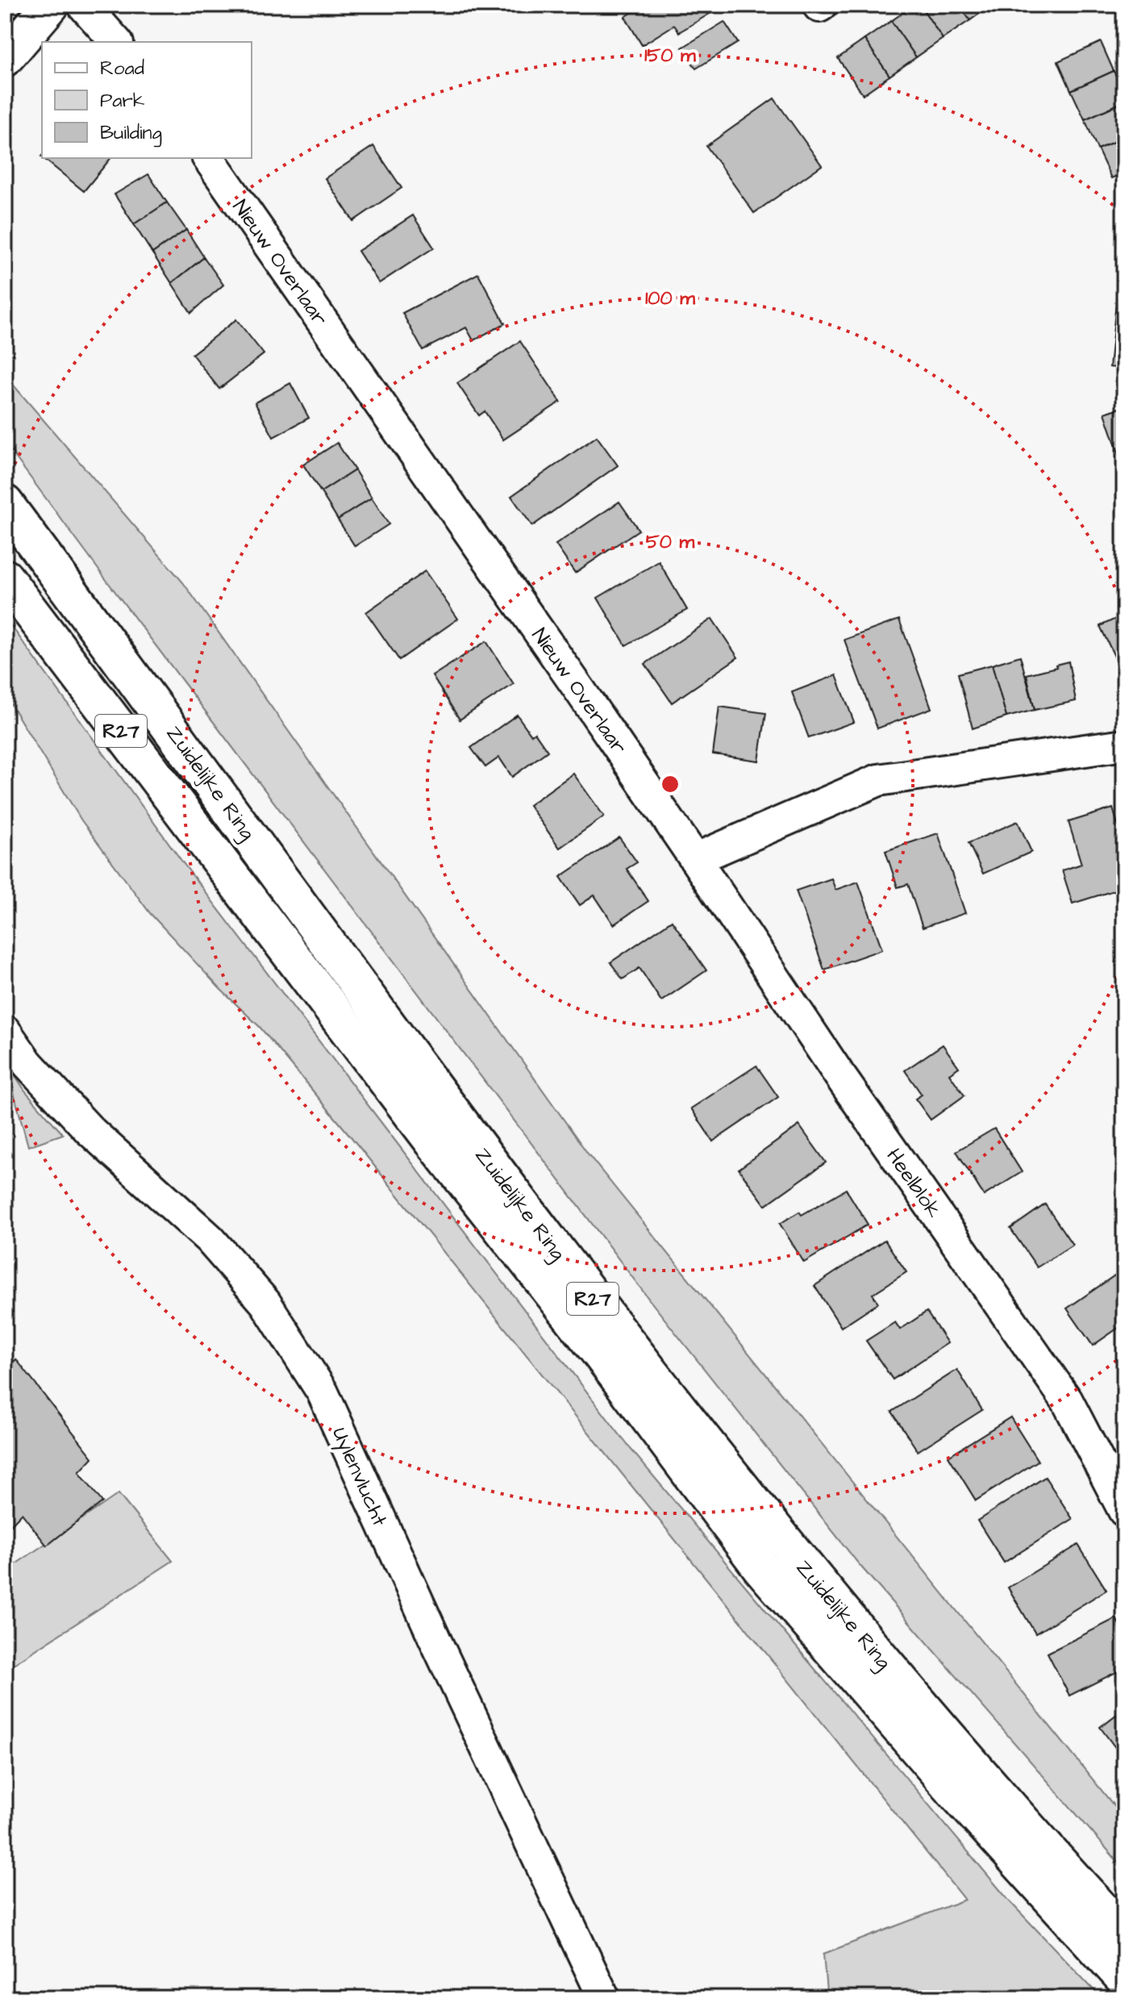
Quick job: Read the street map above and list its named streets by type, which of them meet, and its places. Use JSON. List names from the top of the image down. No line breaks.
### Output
{"streets":{"main road":["R27","Zuidelijke Ring"],"street":["Nieuw Overlaar","Heelblok","Uylenvlucht"]},"crossings":[["Nieuw Overlaar","Heelblok"]],"legend":["Road","Park","Building"],"rings":["150 m","100 m","50 m"]}
